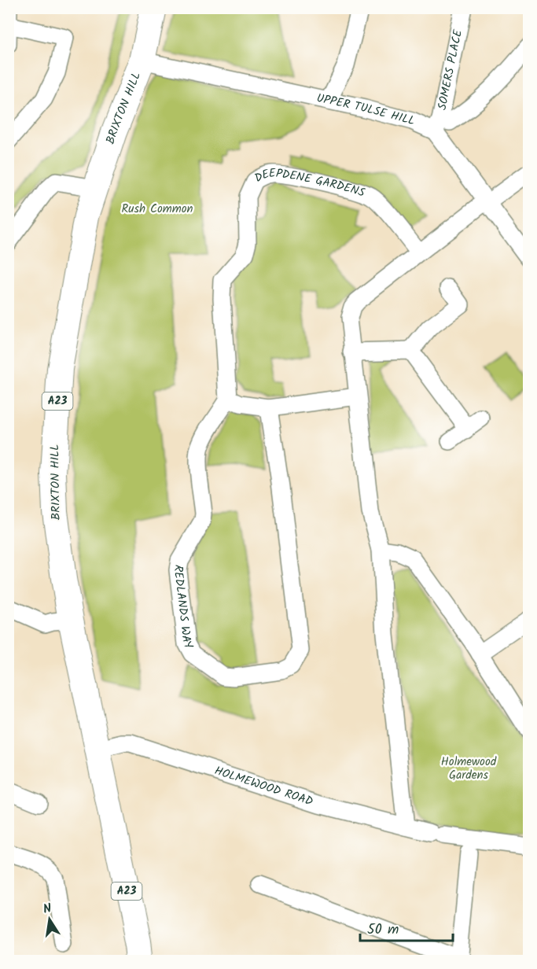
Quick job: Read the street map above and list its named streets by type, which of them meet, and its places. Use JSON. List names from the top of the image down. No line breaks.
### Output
{"streets":{"highway":["BRIXTON HILL","A23"],"street":["SOMERS PLACE","UPPER TULSE HILL","DEEPDENE GARDENS","REDLANDS WAY","HOLMEWOOD ROAD"]},"crossings":[["SOMERS PLACE","UPPER TULSE HILL"],["BRIXTON HILL","UPPER TULSE HILL"],["BRIXTON HILL","HOLMEWOOD ROAD"],["DEEPDENE GARDENS","REDLANDS WAY"]],"parks":["Rush Common","Holmewood Gardens"],"scale_bar":"50 m","north":"top"}
